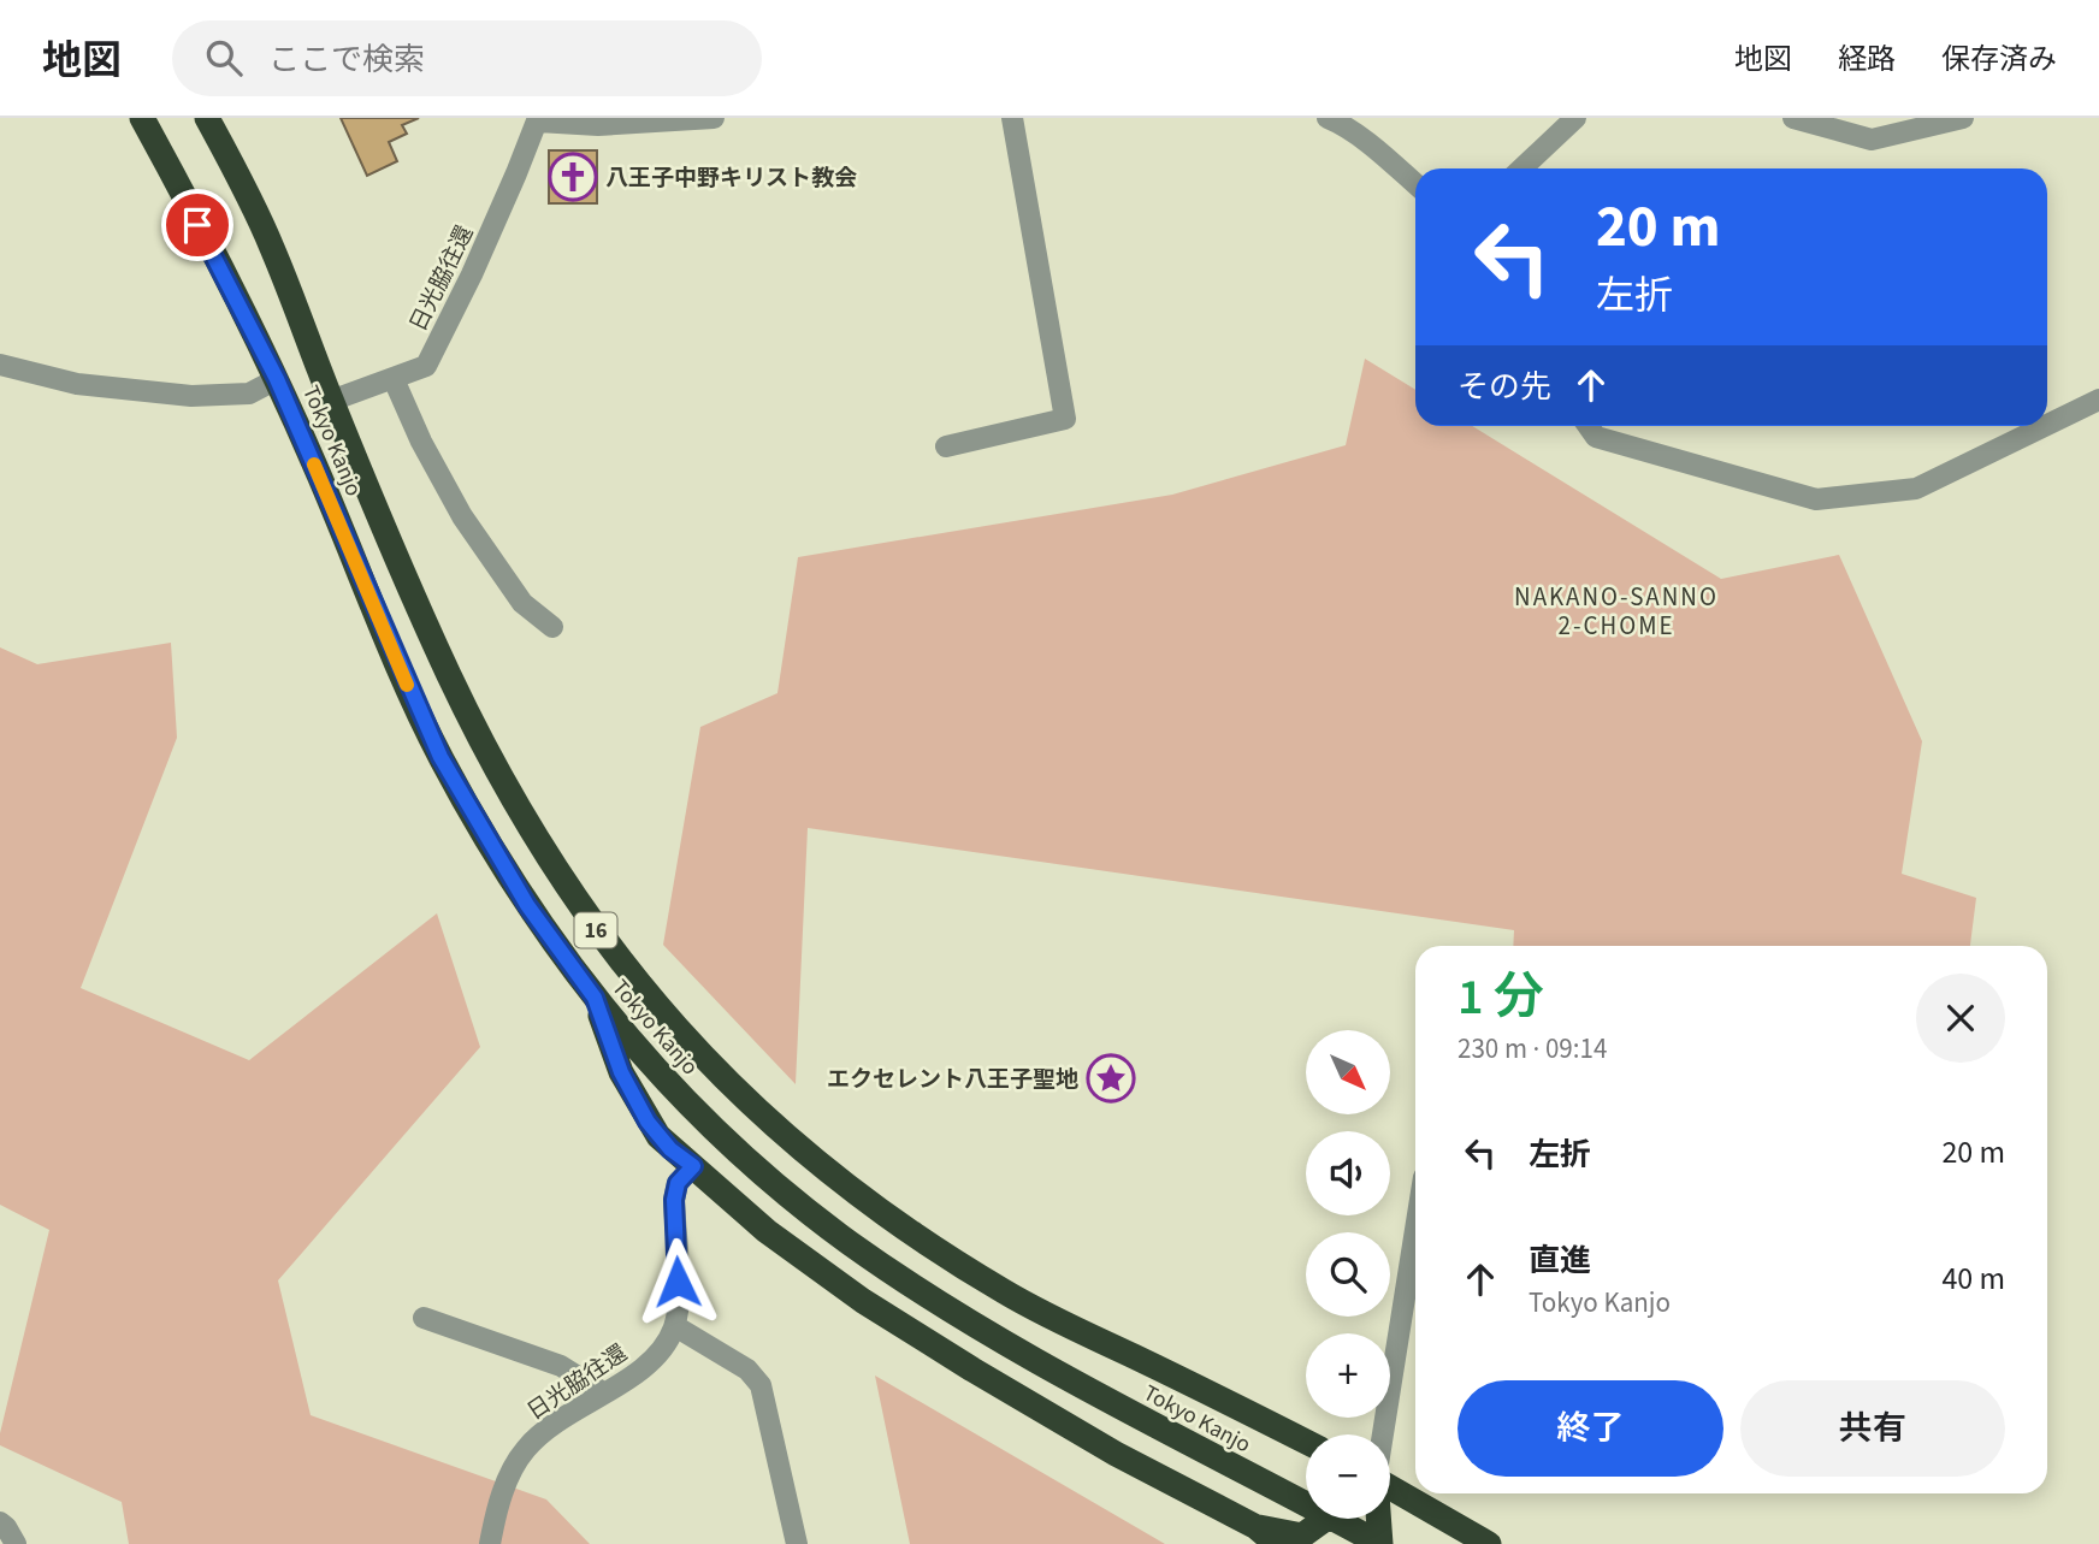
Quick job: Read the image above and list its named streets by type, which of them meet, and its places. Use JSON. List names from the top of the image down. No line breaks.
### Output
{"streets":{"highway":["Tokyo Kanjo","16"],"street":["日光脇往還"]},"crossings":[["日光脇往還","Tokyo Kanjo"]],"districts":["NAKANO-SANNO 2-CHOME"],"places":{"church":["八王子中野キリスト教会"],"place":["エクセレント八王子聖地"]},"north":"bottom right","page":{"header":"地図","search":"ここで検索","nav":["地図","経路","保存済み"],"turn":["20 m","左折"],"then":"その先","heading":["1 分","230 m · 09:14"],"map_buttons":["+","−"],"list":[{"name":"左折","value":"20 m"},{"name":"直進","note":"Tokyo Kanjo","value":"40 m"}],"buttons":["終了","共有"]}}
